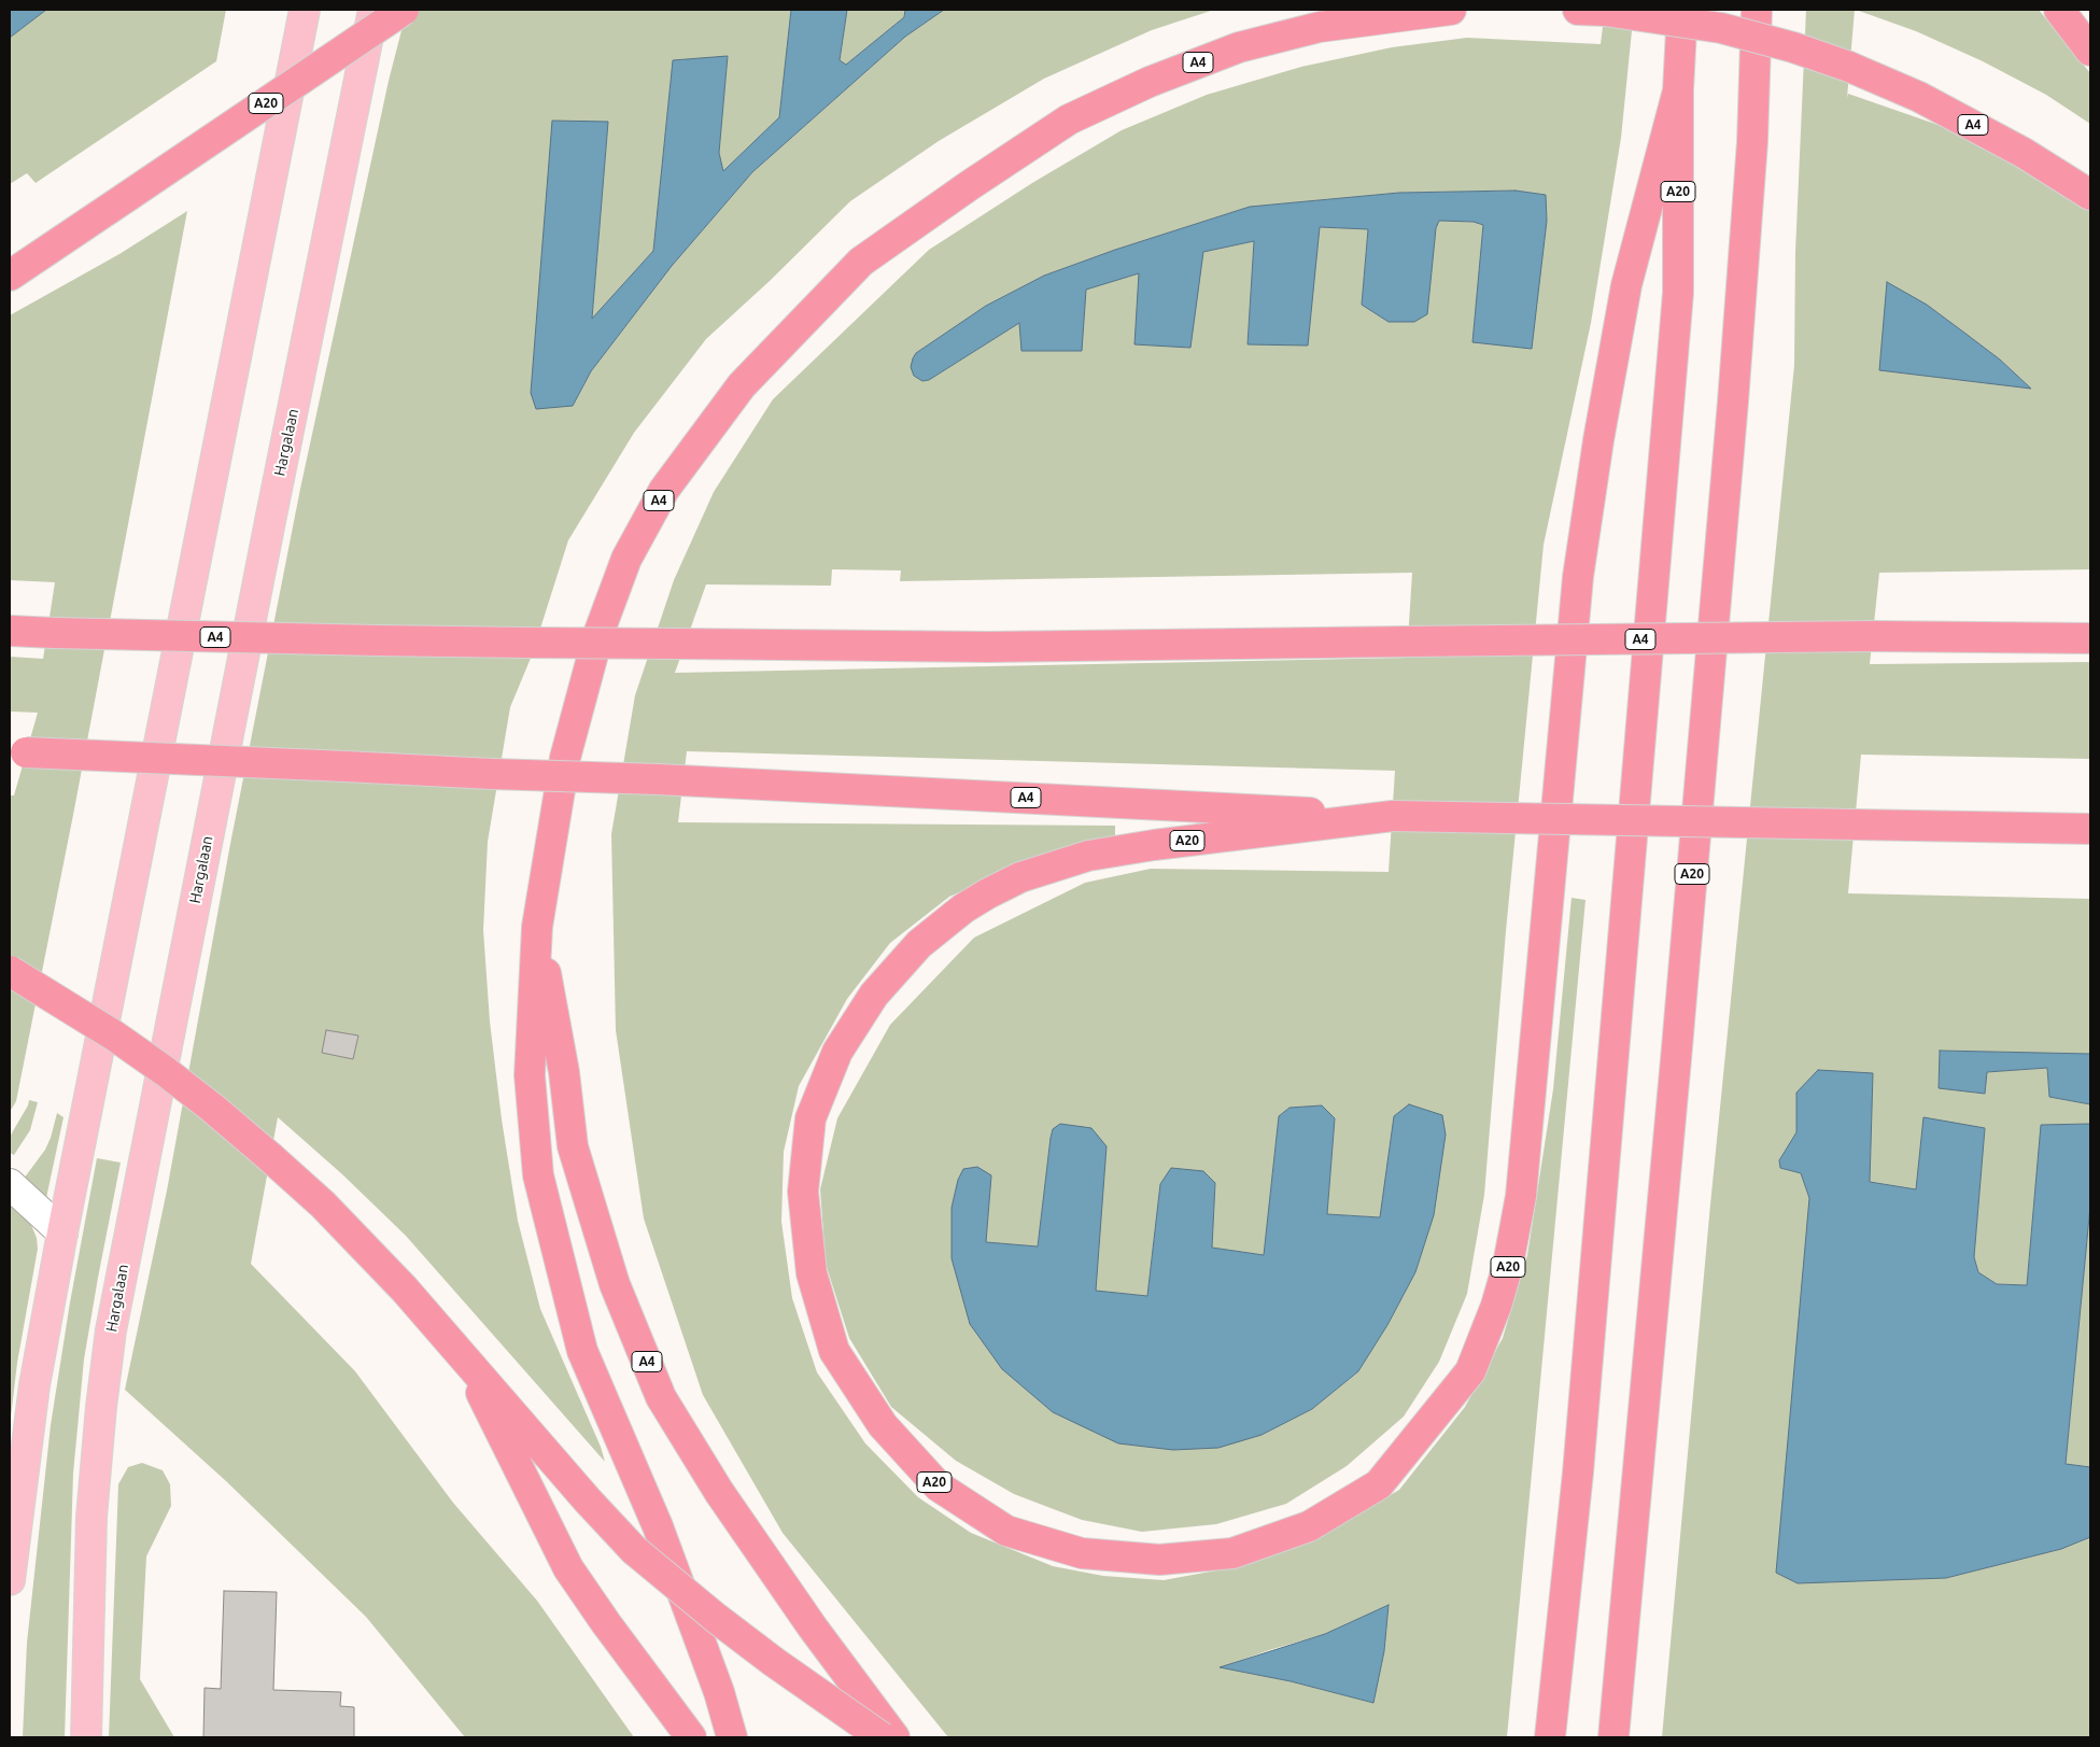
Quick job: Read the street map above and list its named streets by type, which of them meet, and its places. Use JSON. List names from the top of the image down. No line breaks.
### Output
{"streets":{"highway":["A4","A20"],"main road":["Hargalaan"]},"crossings":[["A4","A20"]]}
